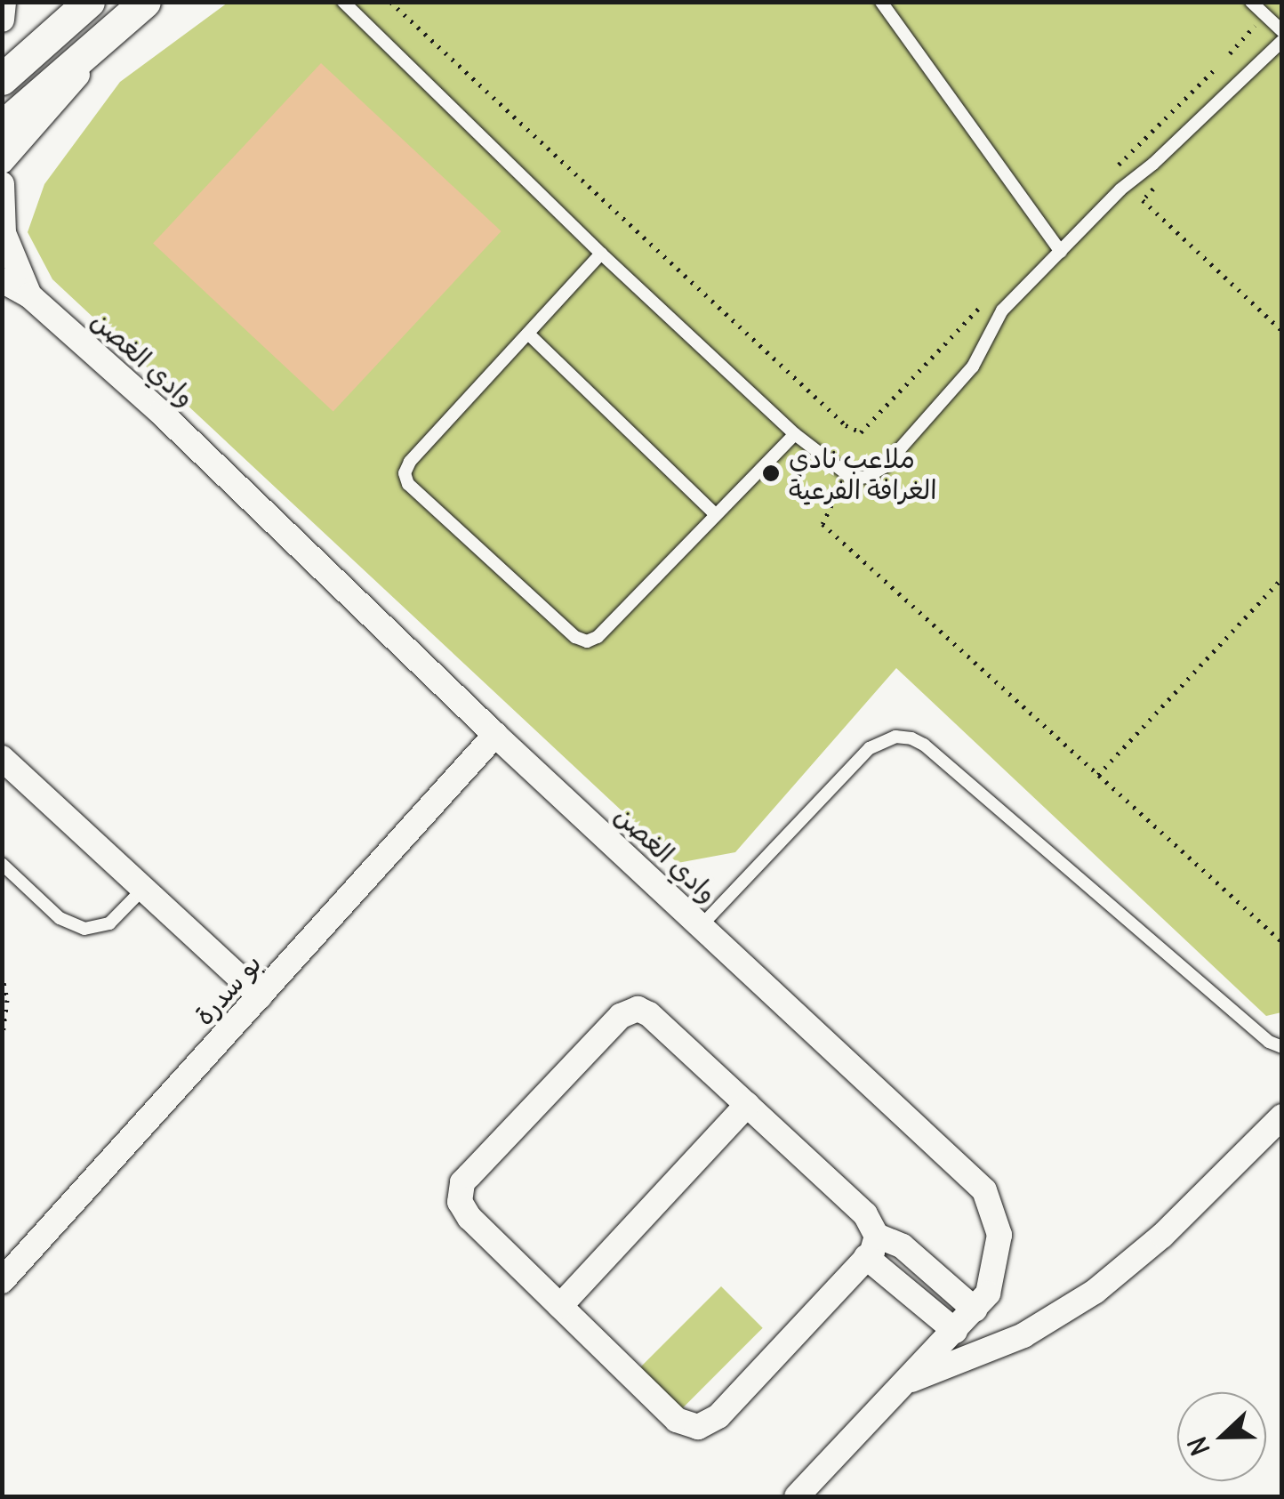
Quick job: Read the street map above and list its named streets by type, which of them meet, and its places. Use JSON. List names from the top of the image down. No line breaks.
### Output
{"streets":{"street":["وادي الغصن","بو سدرة"]},"crossings":[["وادي الغصن","بو سدرة"]],"places":["ملاعب نادي الغرافة الفرعية"],"north":"left"}
